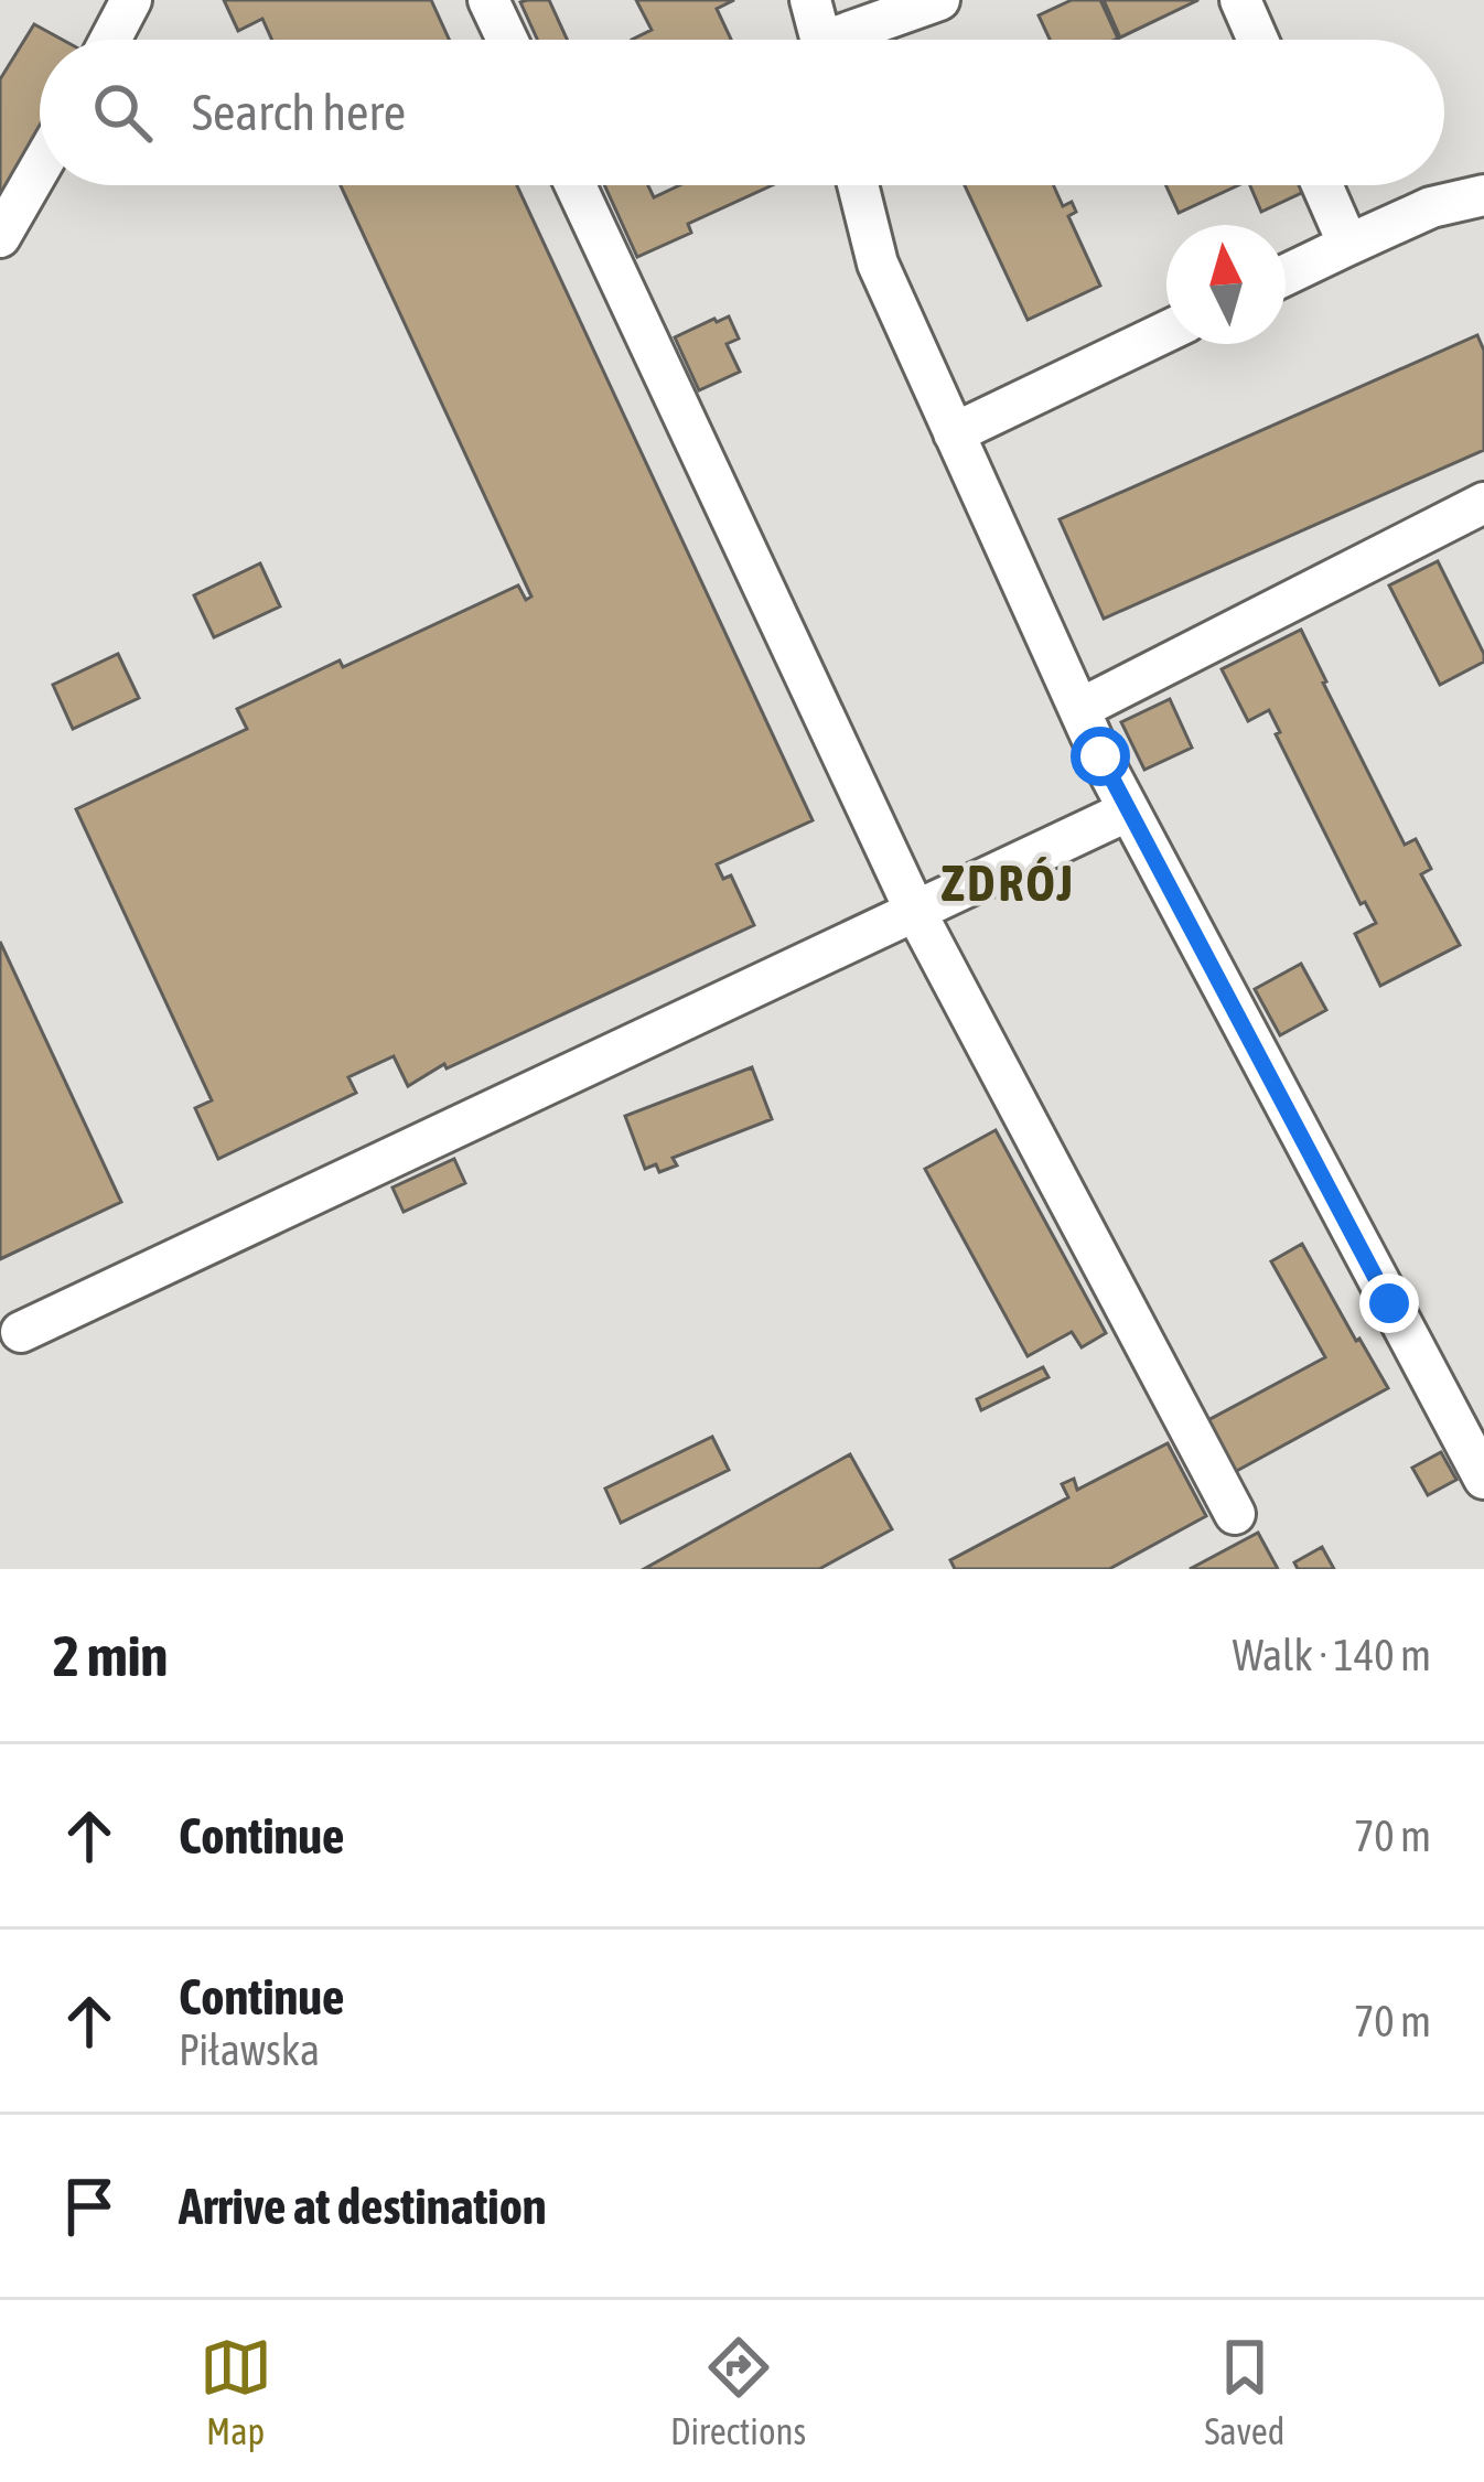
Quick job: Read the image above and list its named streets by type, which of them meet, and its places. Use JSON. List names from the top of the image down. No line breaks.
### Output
{"districts":["ZDRÓJ"],"north":"top","page":{"search":"Search here","heading":["2 min","Walk · 140 m"],"list":[["Continue","70 m"],["Continue","Piławska","70 m"],"Arrive at destination"],"nav":["Map","Directions","Saved"]}}
